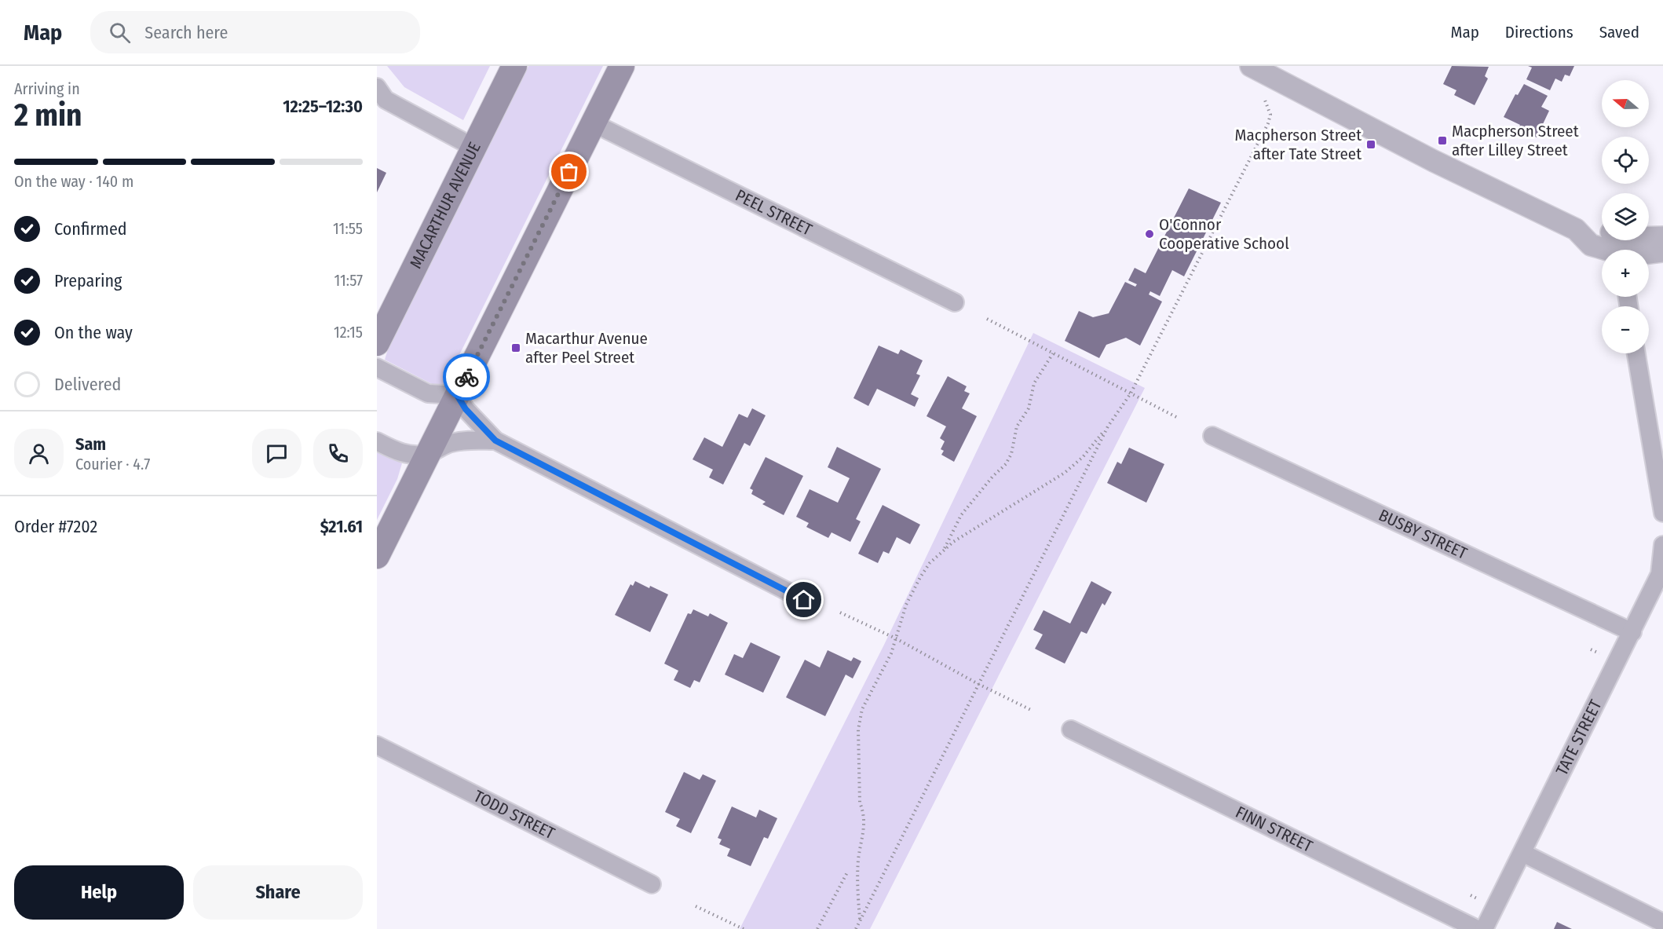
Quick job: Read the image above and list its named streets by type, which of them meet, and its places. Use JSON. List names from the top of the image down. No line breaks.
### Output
{"streets":{"main road":["MACARTHUR AVENUE"],"street":["PEEL STREET","BUSBY STREET","TATE STREET","TODD STREET","FINN STREET"]},"crossings":[["BUSBY STREET","TATE STREET"]],"places":{"transit":["Macpherson Street after Lilley Street","Macpherson Street after Tate Street","Macarthur Avenue after Peel Street"],"other":["O'Connor Cooperative School"]},"north":"left","page":{"header":"Map","search":"Search here","nav":["Map","Directions","Saved"],"heading":["2 min","Arriving in","12:25–12:30"],"panel":["Sam","Courier · 4.7","Order #7202","$21.61"],"map_buttons":["+","−"],"bar":"On the way · 140 m","list":[["Confirmed","11:55"],["Preparing","11:57"],["On the way","12:15"],"Delivered"],"buttons":["Help","Share"]}}
